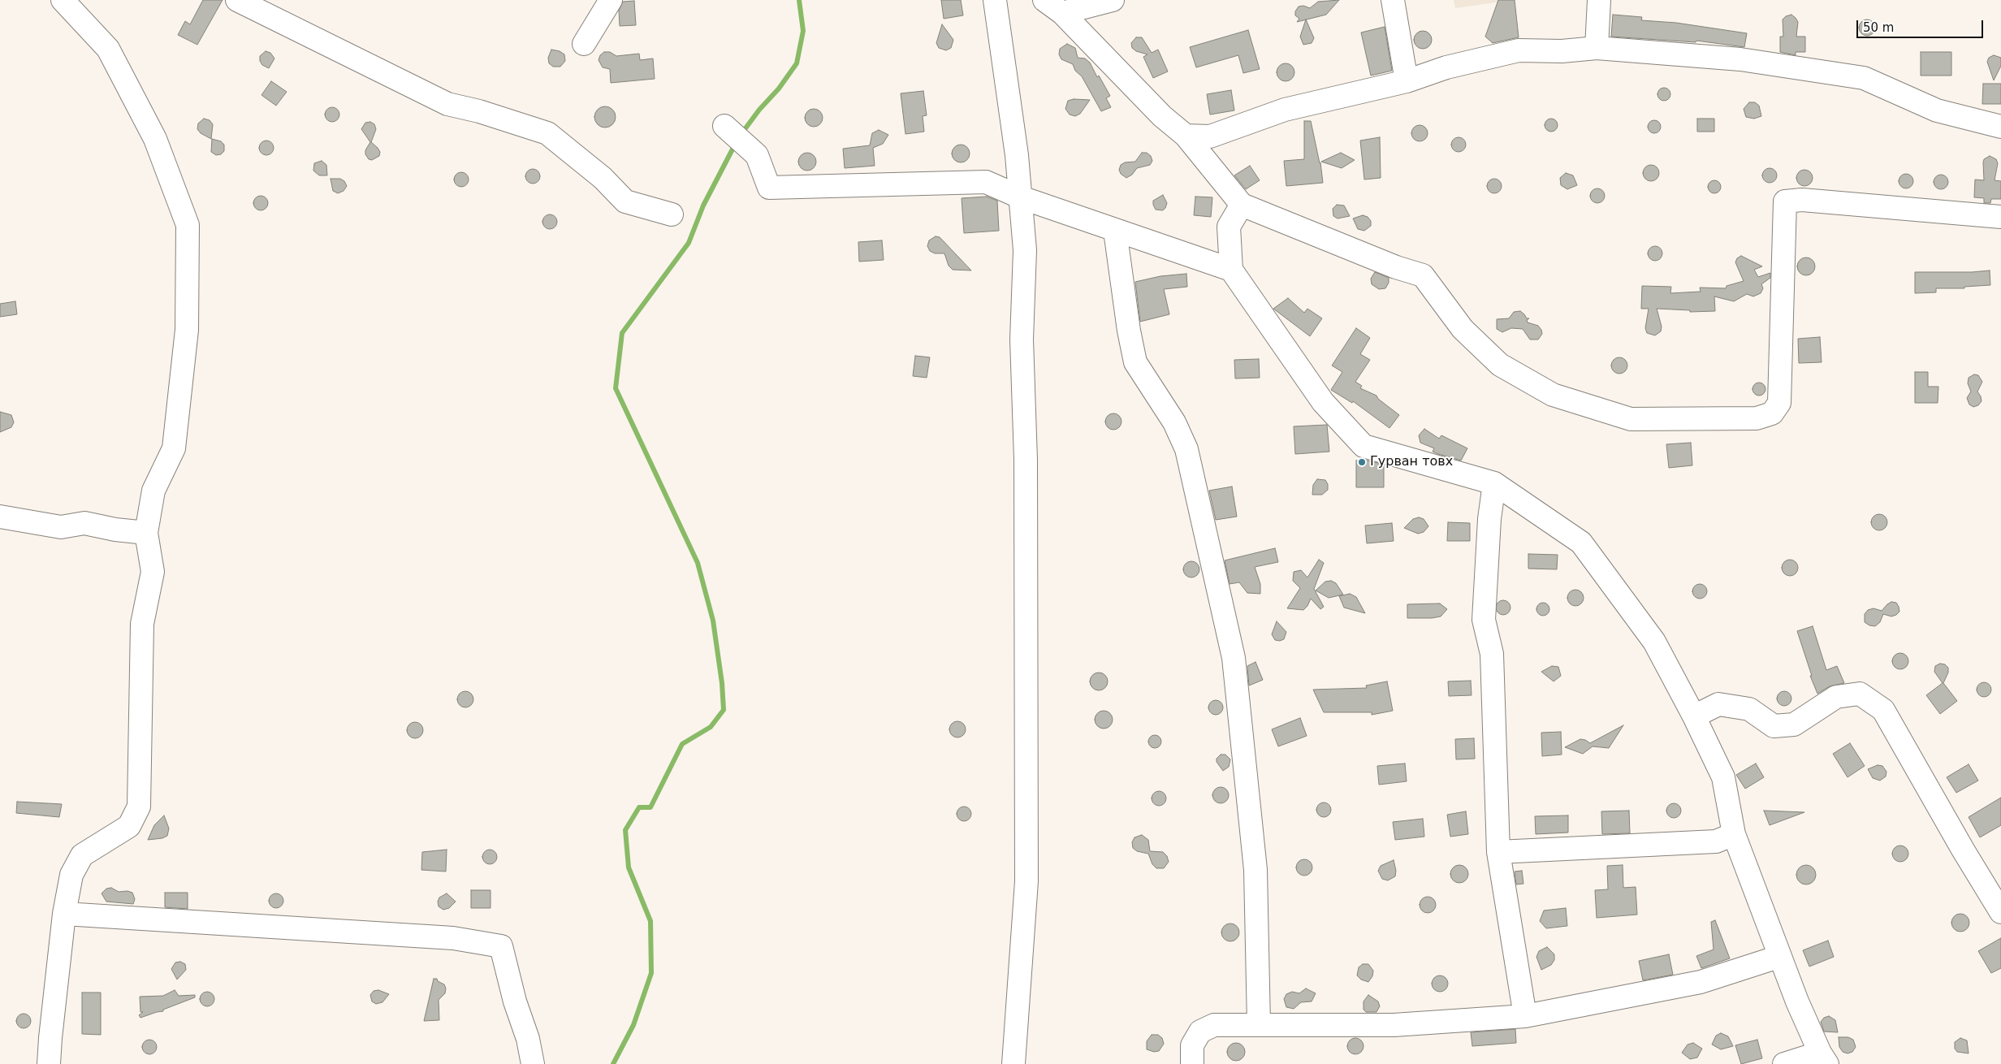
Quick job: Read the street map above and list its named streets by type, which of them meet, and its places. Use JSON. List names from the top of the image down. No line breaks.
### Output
{"places":["Гурван товх"],"scale_bar":"50 m"}
